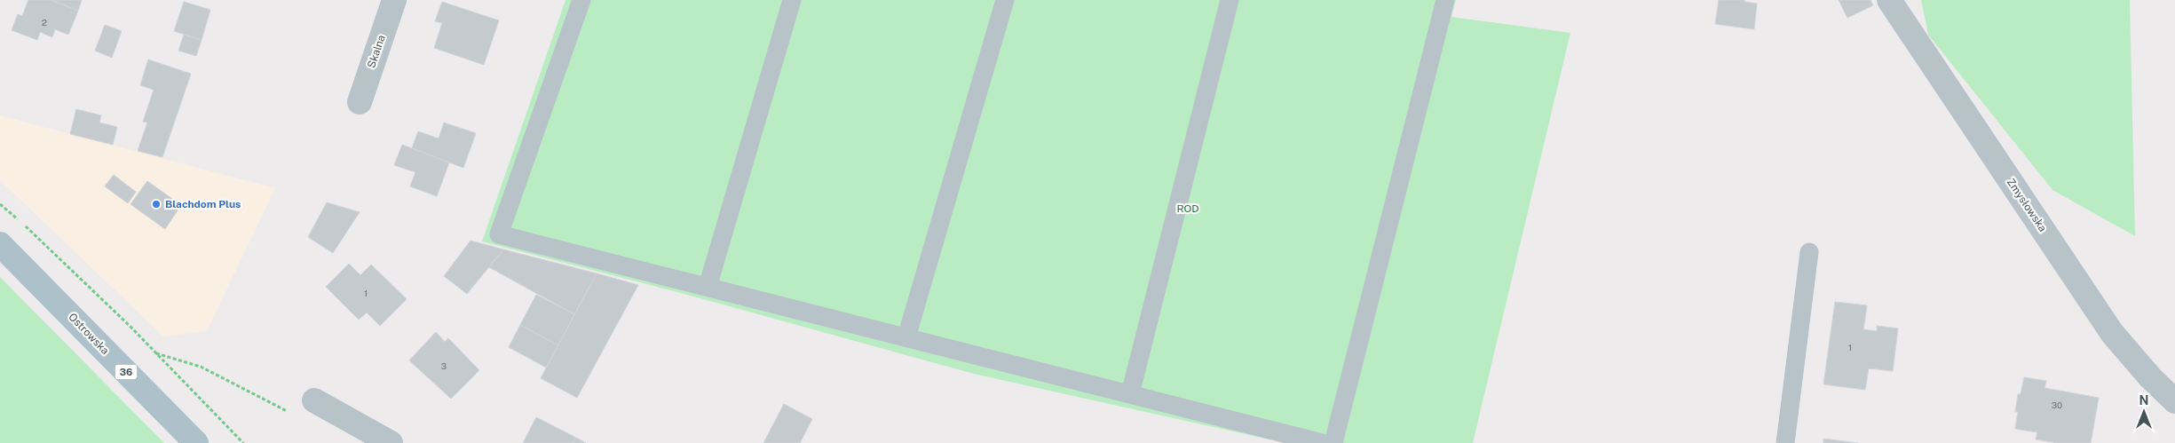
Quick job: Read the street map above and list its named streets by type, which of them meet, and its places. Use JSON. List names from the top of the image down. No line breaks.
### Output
{"streets":{"main road":["Ostrowska","36"],"street":["Skalna","Zmysłowska"]},"parks":["ROD"],"places":["Blachdom Plus"],"house_numbers":["2","1","1","3","30"],"north":"top"}
